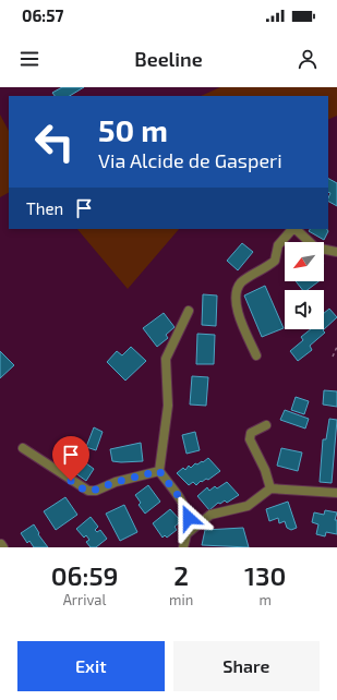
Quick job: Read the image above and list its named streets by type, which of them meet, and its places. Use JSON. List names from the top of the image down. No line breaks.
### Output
{"north":"bottom left","page":{"status":"06:57","header":"Beeline","turn":["50 m","Via Alcide de Gasperi"],"then":"Then","eta":["06:59","Arrival","2","min","130","m"],"buttons":["Exit","Share"]}}
